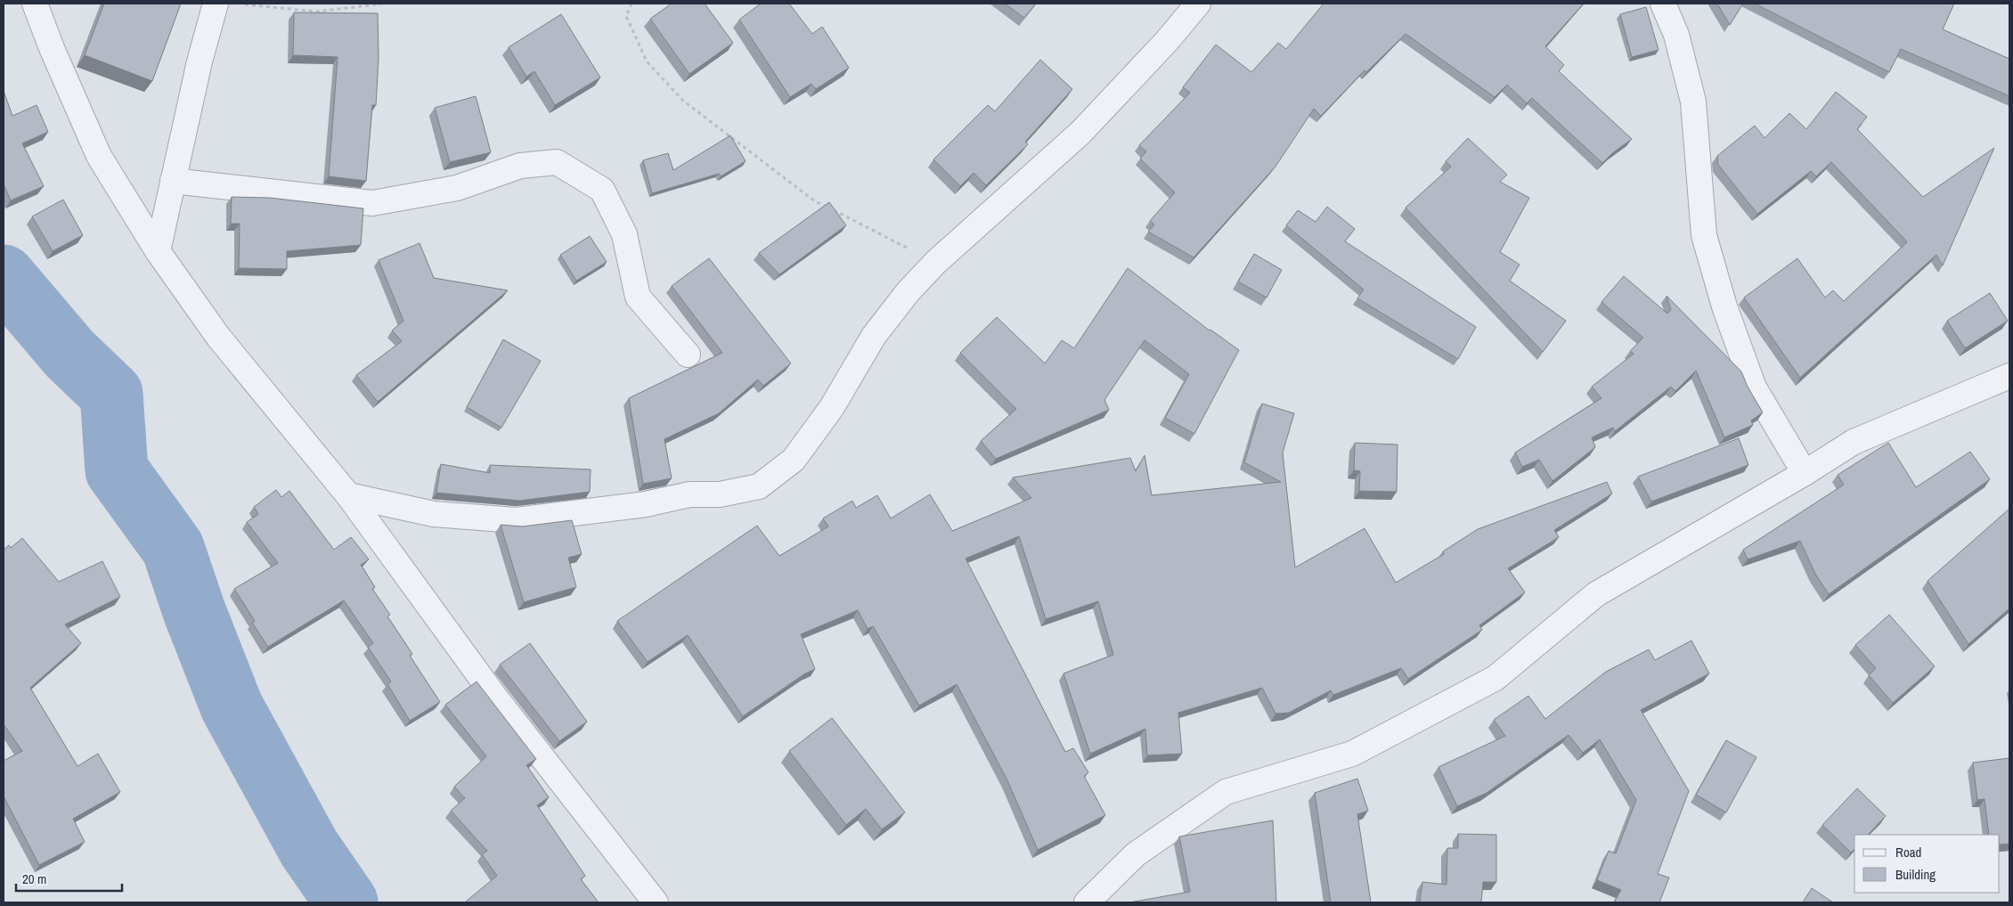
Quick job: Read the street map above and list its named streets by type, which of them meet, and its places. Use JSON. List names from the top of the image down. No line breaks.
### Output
{"legend":["Road","Building"],"scale_bar":"20 m"}
